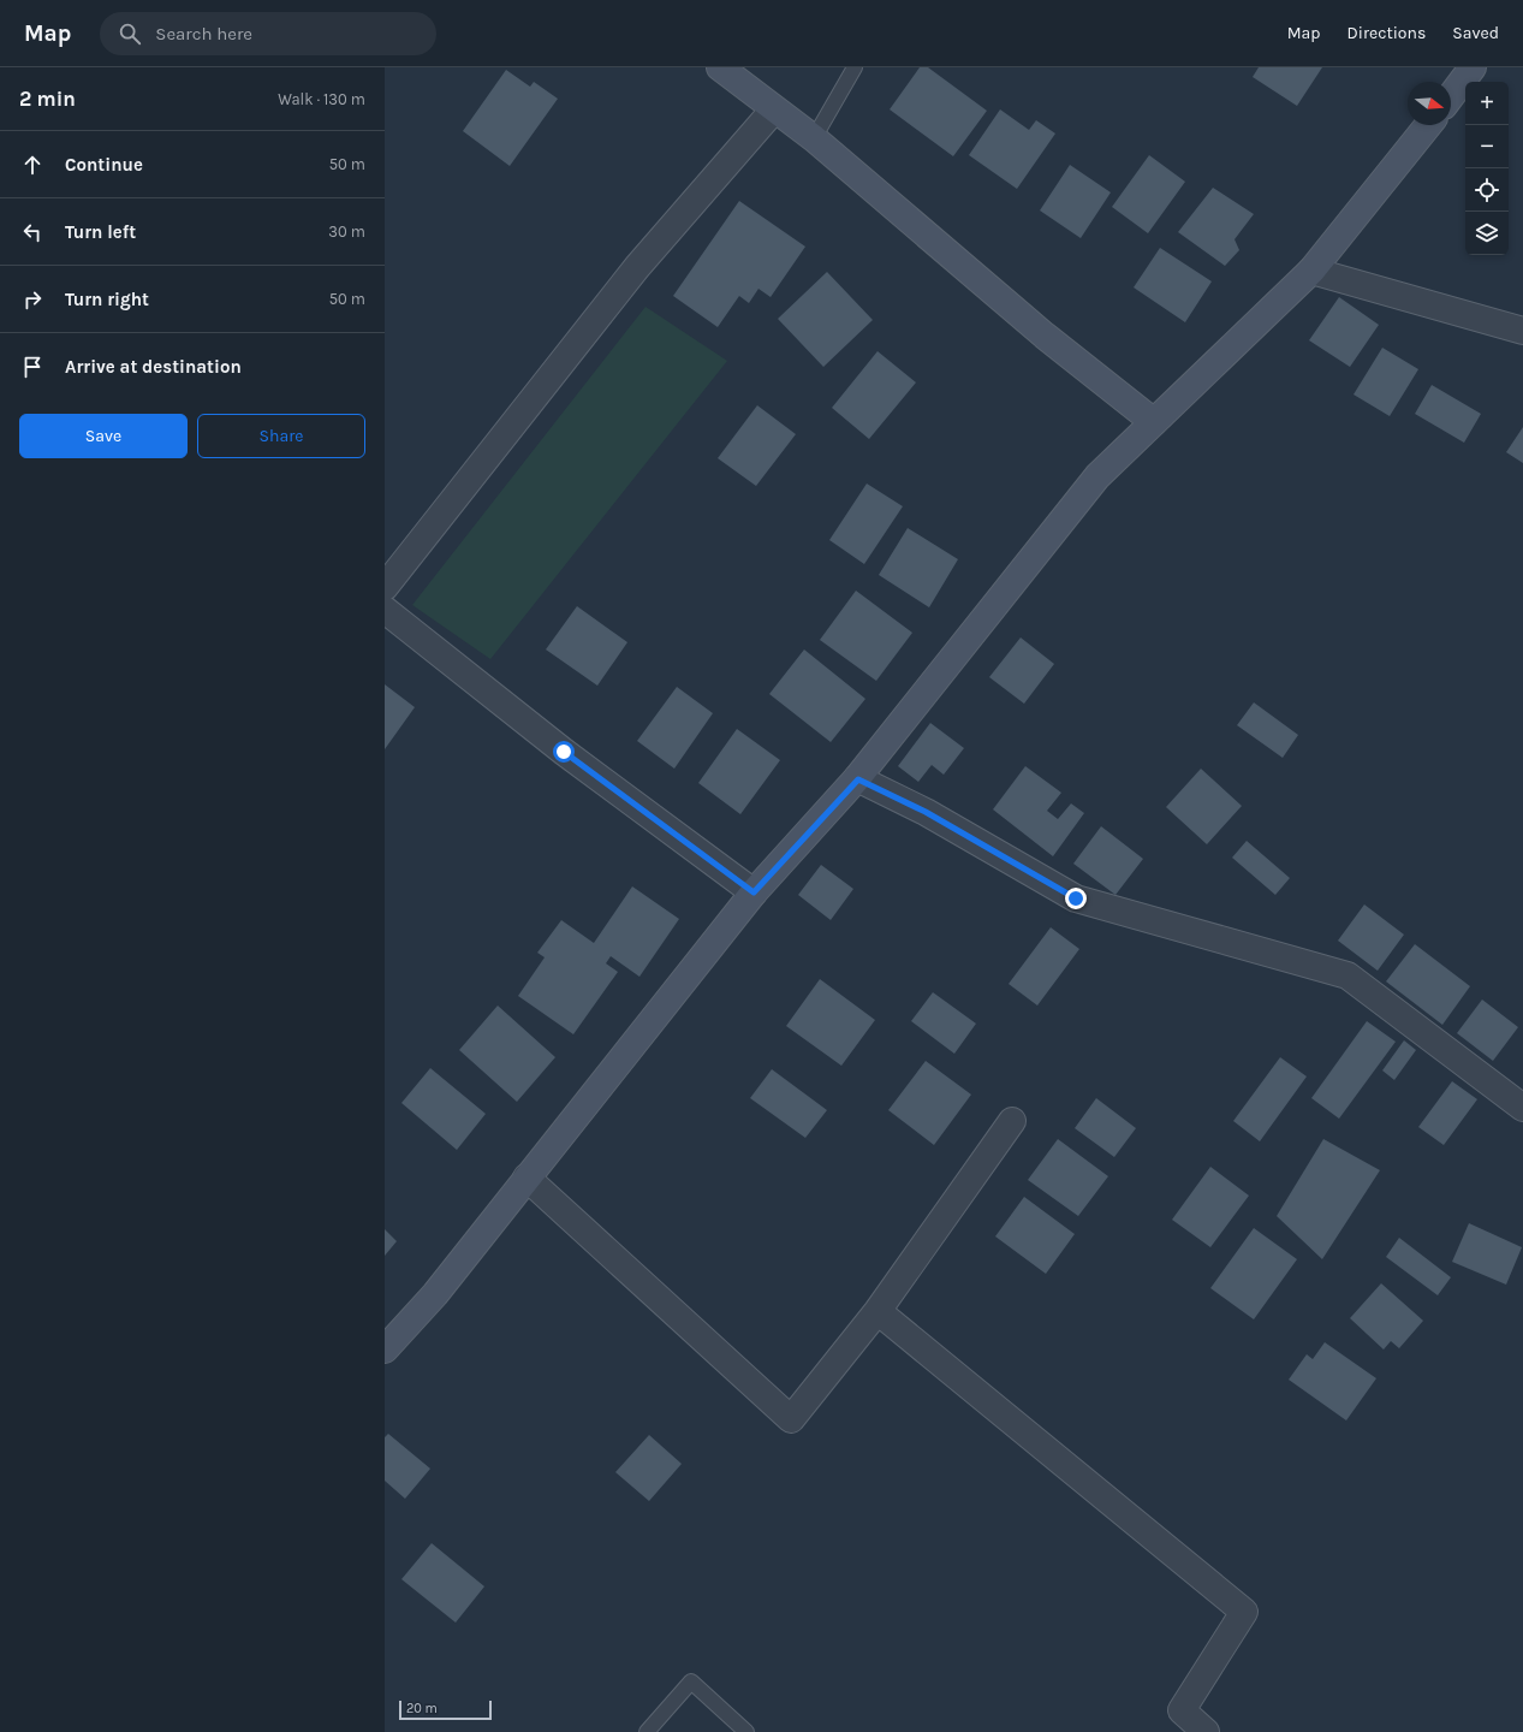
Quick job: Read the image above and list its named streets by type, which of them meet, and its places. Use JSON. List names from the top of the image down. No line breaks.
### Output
{"scale_bar":"20 m","north":"right","page":{"header":"Map","search":"Search here","nav":["Map","Directions","Saved"],"heading":["2 min","Walk · 130 m"],"map_buttons":["+","−"],"list":[["Continue","50 m"],["Turn left","30 m"],["Turn right","50 m"],"Arrive at destination"],"buttons":["Save","Share"],"scale":"20 m"}}
